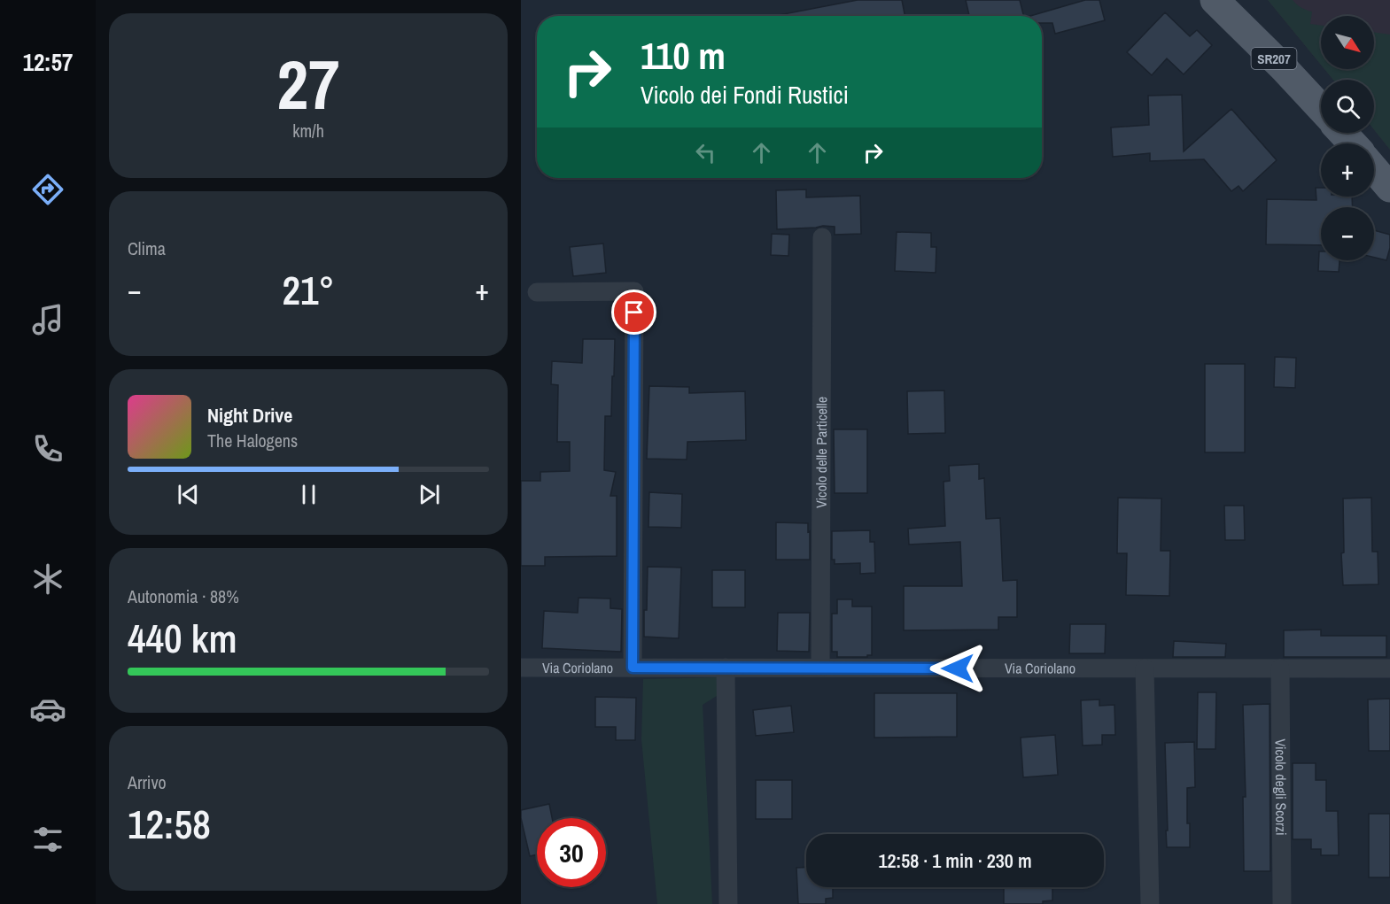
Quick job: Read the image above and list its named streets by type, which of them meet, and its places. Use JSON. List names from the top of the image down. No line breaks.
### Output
{"streets":{"main road":["SR207"],"street":["Vicolo delle Particelle","Via Coriolano","Vicolo degli Scorzi"]},"crossings":[["Vicolo delle Particelle","Via Coriolano"],["Via Coriolano","Vicolo degli Scorzi"]],"north":"bottom right","page":{"tabs":"12:57","tile":[["27","km/h"],"Clima",["Autonomia · 88%","440 km"],["Arrivo","12:58"]],"map_buttons":["+","−"],"turn":["110 m","Vicolo dei Fondi Rustici"],"heat":["−","21°","+"],"song":["Night Drive","The Halogens"],"limit":"30","trip":"12:58 · 1 min · 230 m"}}
